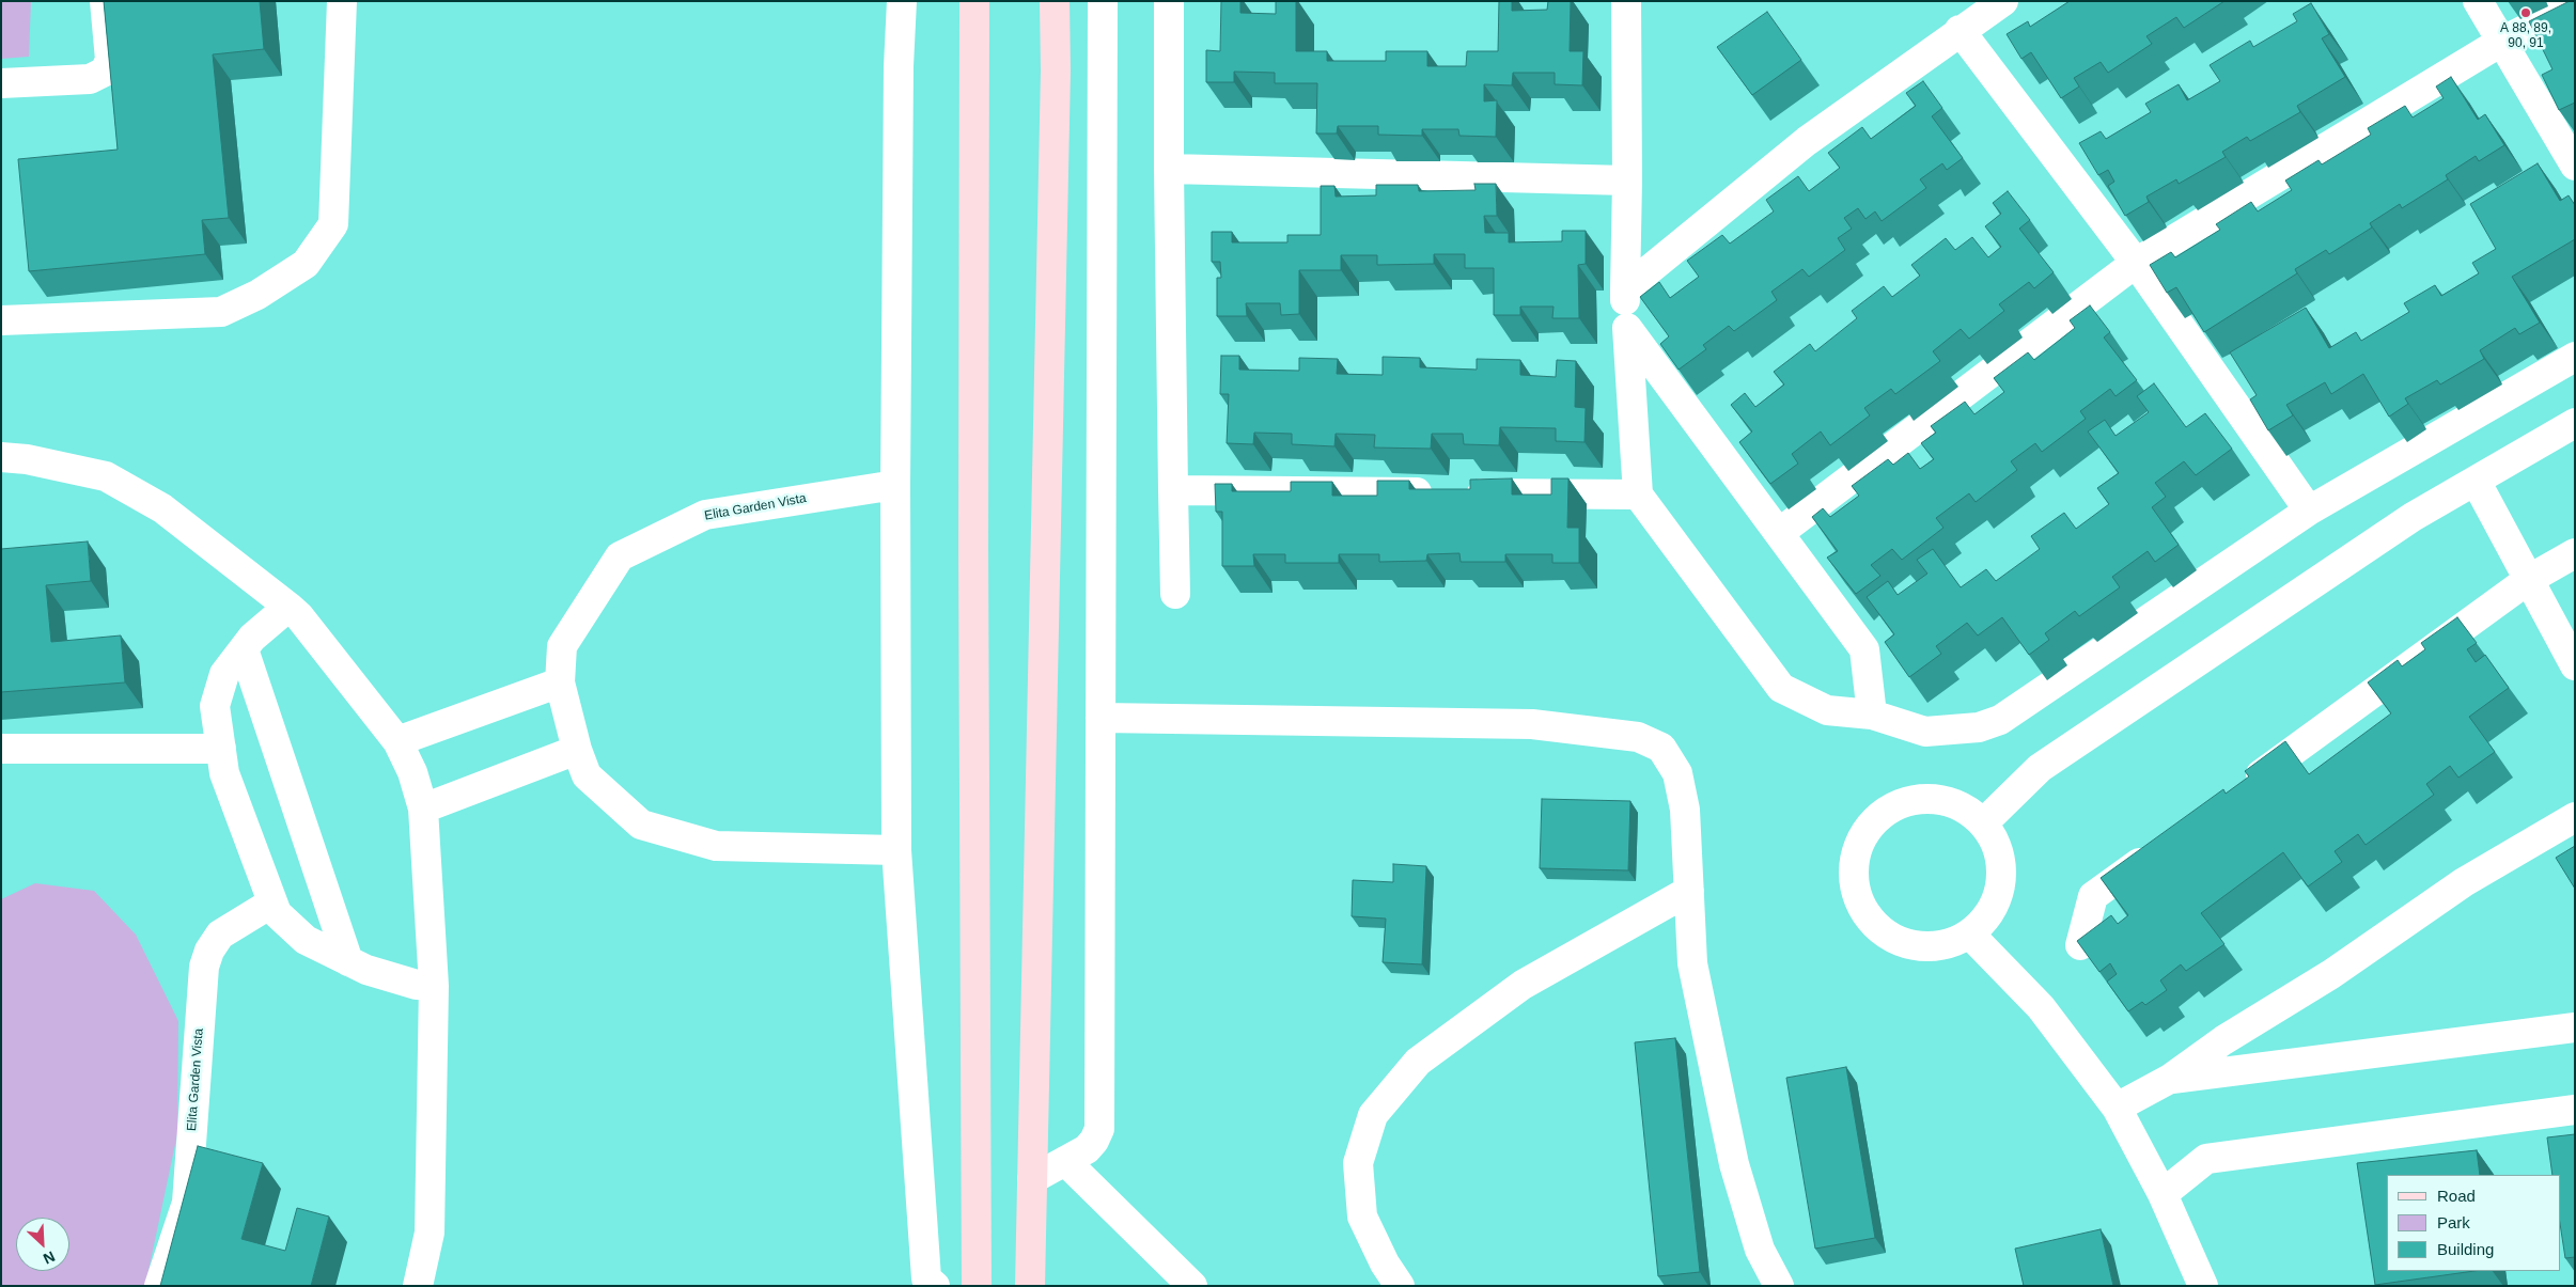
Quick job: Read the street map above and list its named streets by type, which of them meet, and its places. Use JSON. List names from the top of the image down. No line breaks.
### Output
{"streets":{"street":["Elita Garden Vista"]},"places":["A 88, 89, 90, 91"],"legend":["Road","Park","Building"],"north":"bottom right"}
